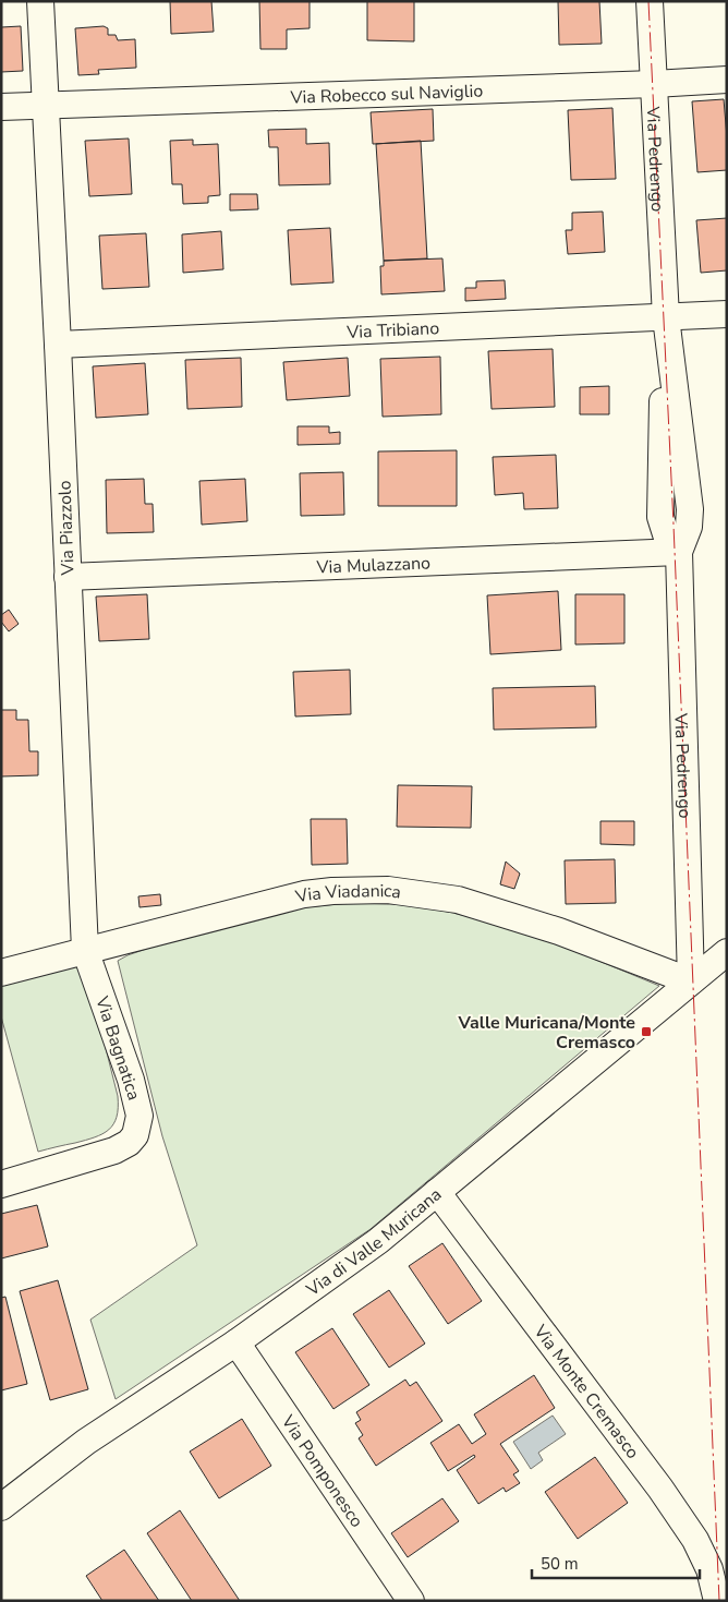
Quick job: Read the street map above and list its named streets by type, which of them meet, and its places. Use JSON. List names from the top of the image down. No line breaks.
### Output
{"streets":{"street":["Via Robecco sul Naviglio","Via Pedrengo","Via Tribiano","Via Piazzolo","Via Mulazzano","Via Viadanica","Via Bagnatica","Via di Valle Muricana","Via Monte Cremasco","Via Pomponesco"]},"crossings":[["Via Robecco sul Naviglio","Via Pedrengo"],["Via Robecco sul Naviglio","Via Piazzolo"],["Via Pedrengo","Via Tribiano"],["Via Pedrengo","Via Mulazzano"],["Via Pedrengo","Via Viadanica"],["Via Pedrengo","Via di Valle Muricana"],["Via Tribiano","Via Piazzolo"],["Via Piazzolo","Via Mulazzano"],["Via Piazzolo","Via Viadanica"],["Via Piazzolo","Via Bagnatica"],["Via Viadanica","Via Bagnatica"],["Via Viadanica","Via di Valle Muricana"],["Via di Valle Muricana","Via Monte Cremasco"],["Via di Valle Muricana","Via Pomponesco"]],"places":{"transit":["Valle Muricana/Monte Cremasco"]},"scale_bar":"50 m"}
